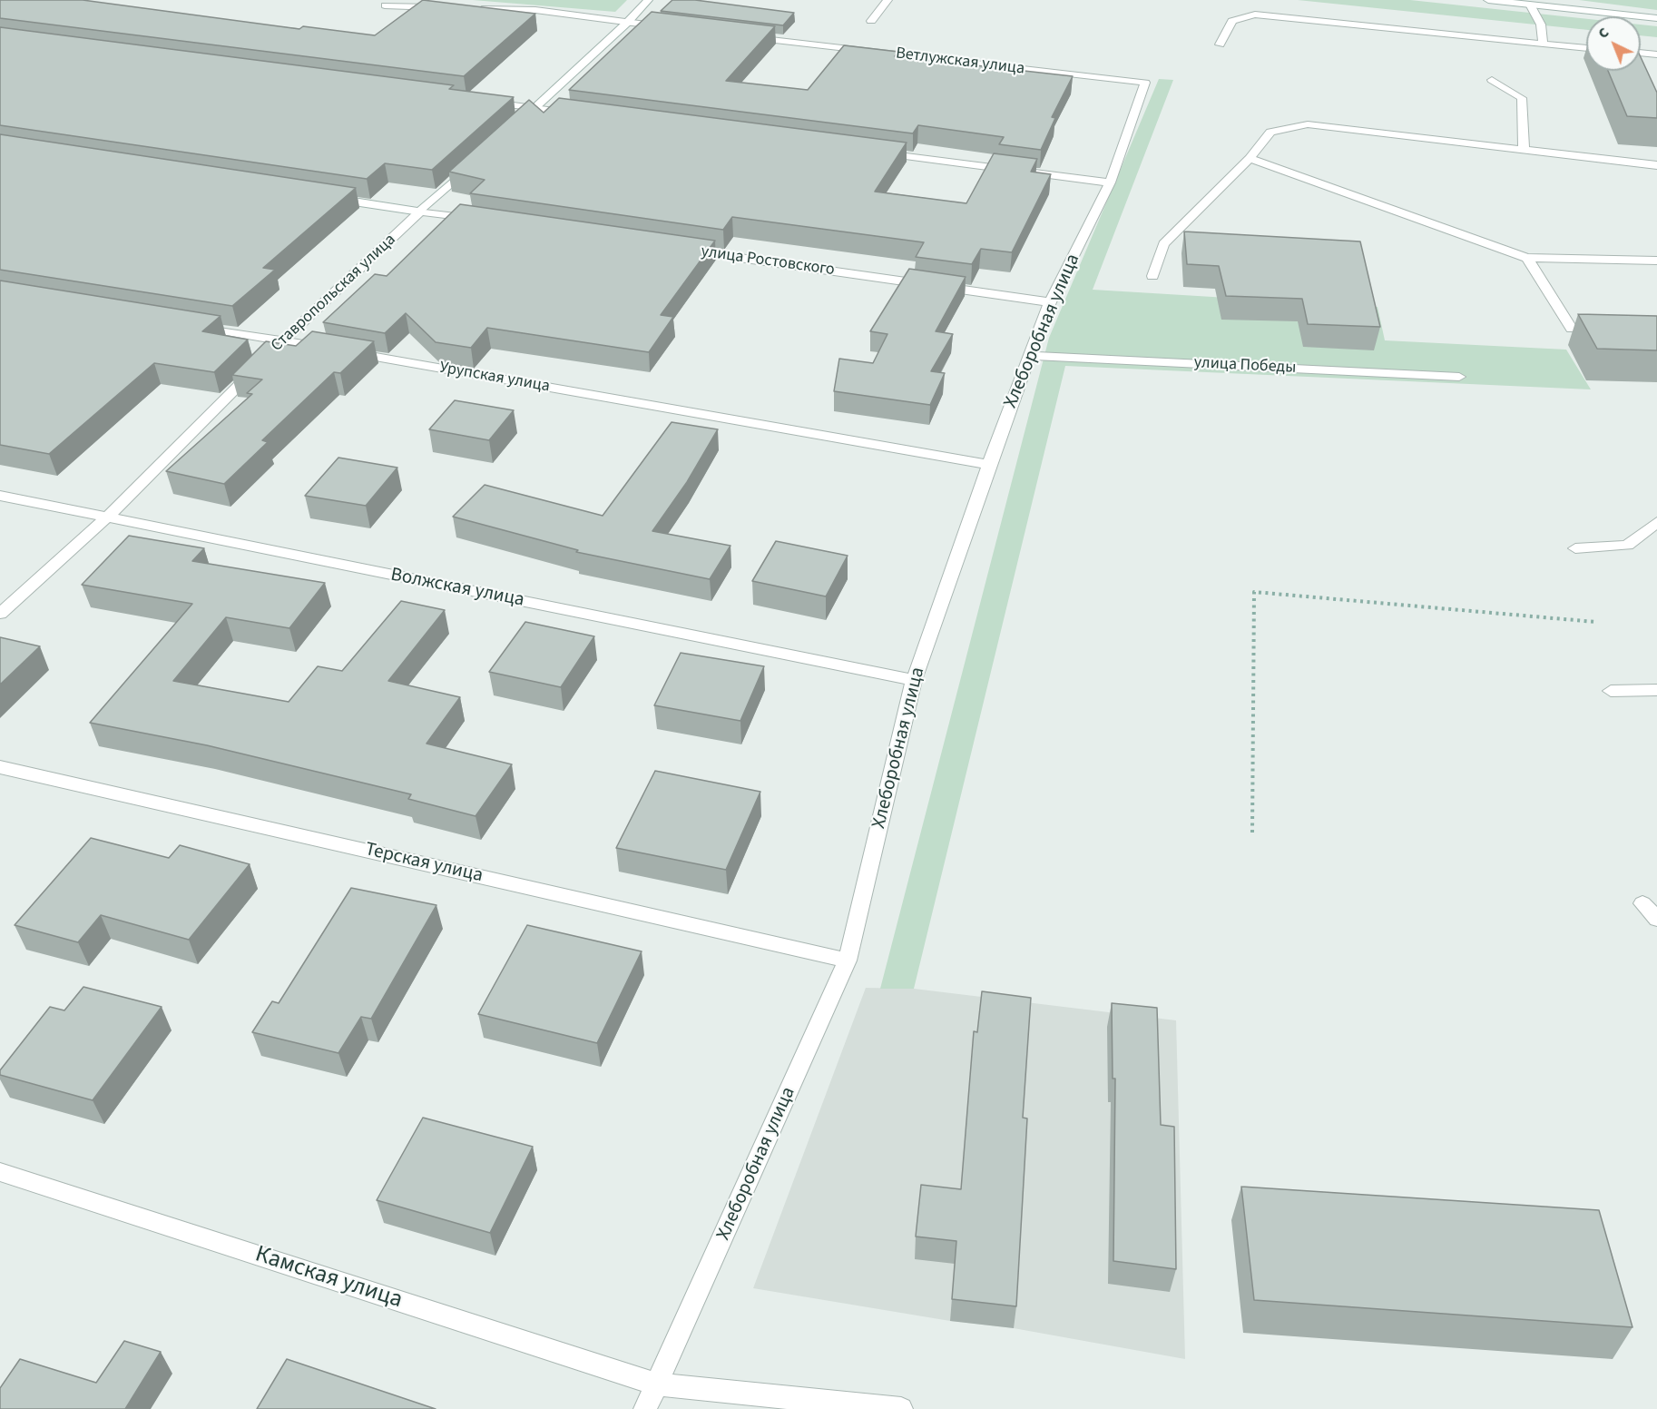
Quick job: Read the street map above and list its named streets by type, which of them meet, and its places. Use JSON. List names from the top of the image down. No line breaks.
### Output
{"streets":{"street":["Ветлужская улица","улица Ростовского","Ставропольская улица","Хлеборобная улица","улица Победы","Урупская улица","Волжская улица","Терская улица","Камская улица"]},"crossings":[["Ветлужская улица","Хлеборобная улица"],["улица Ростовского","Хлеборобная улица"],["Ставропольская улица","Урупская улица"],["Ставропольская улица","Волжская улица"],["Хлеборобная улица","улица Победы"],["Хлеборобная улица","Урупская улица"],["Хлеборобная улица","Волжская улица"],["Хлеборобная улица","Терская улица"],["Хлеборобная улица","Камская улица"]],"north":"top left"}
